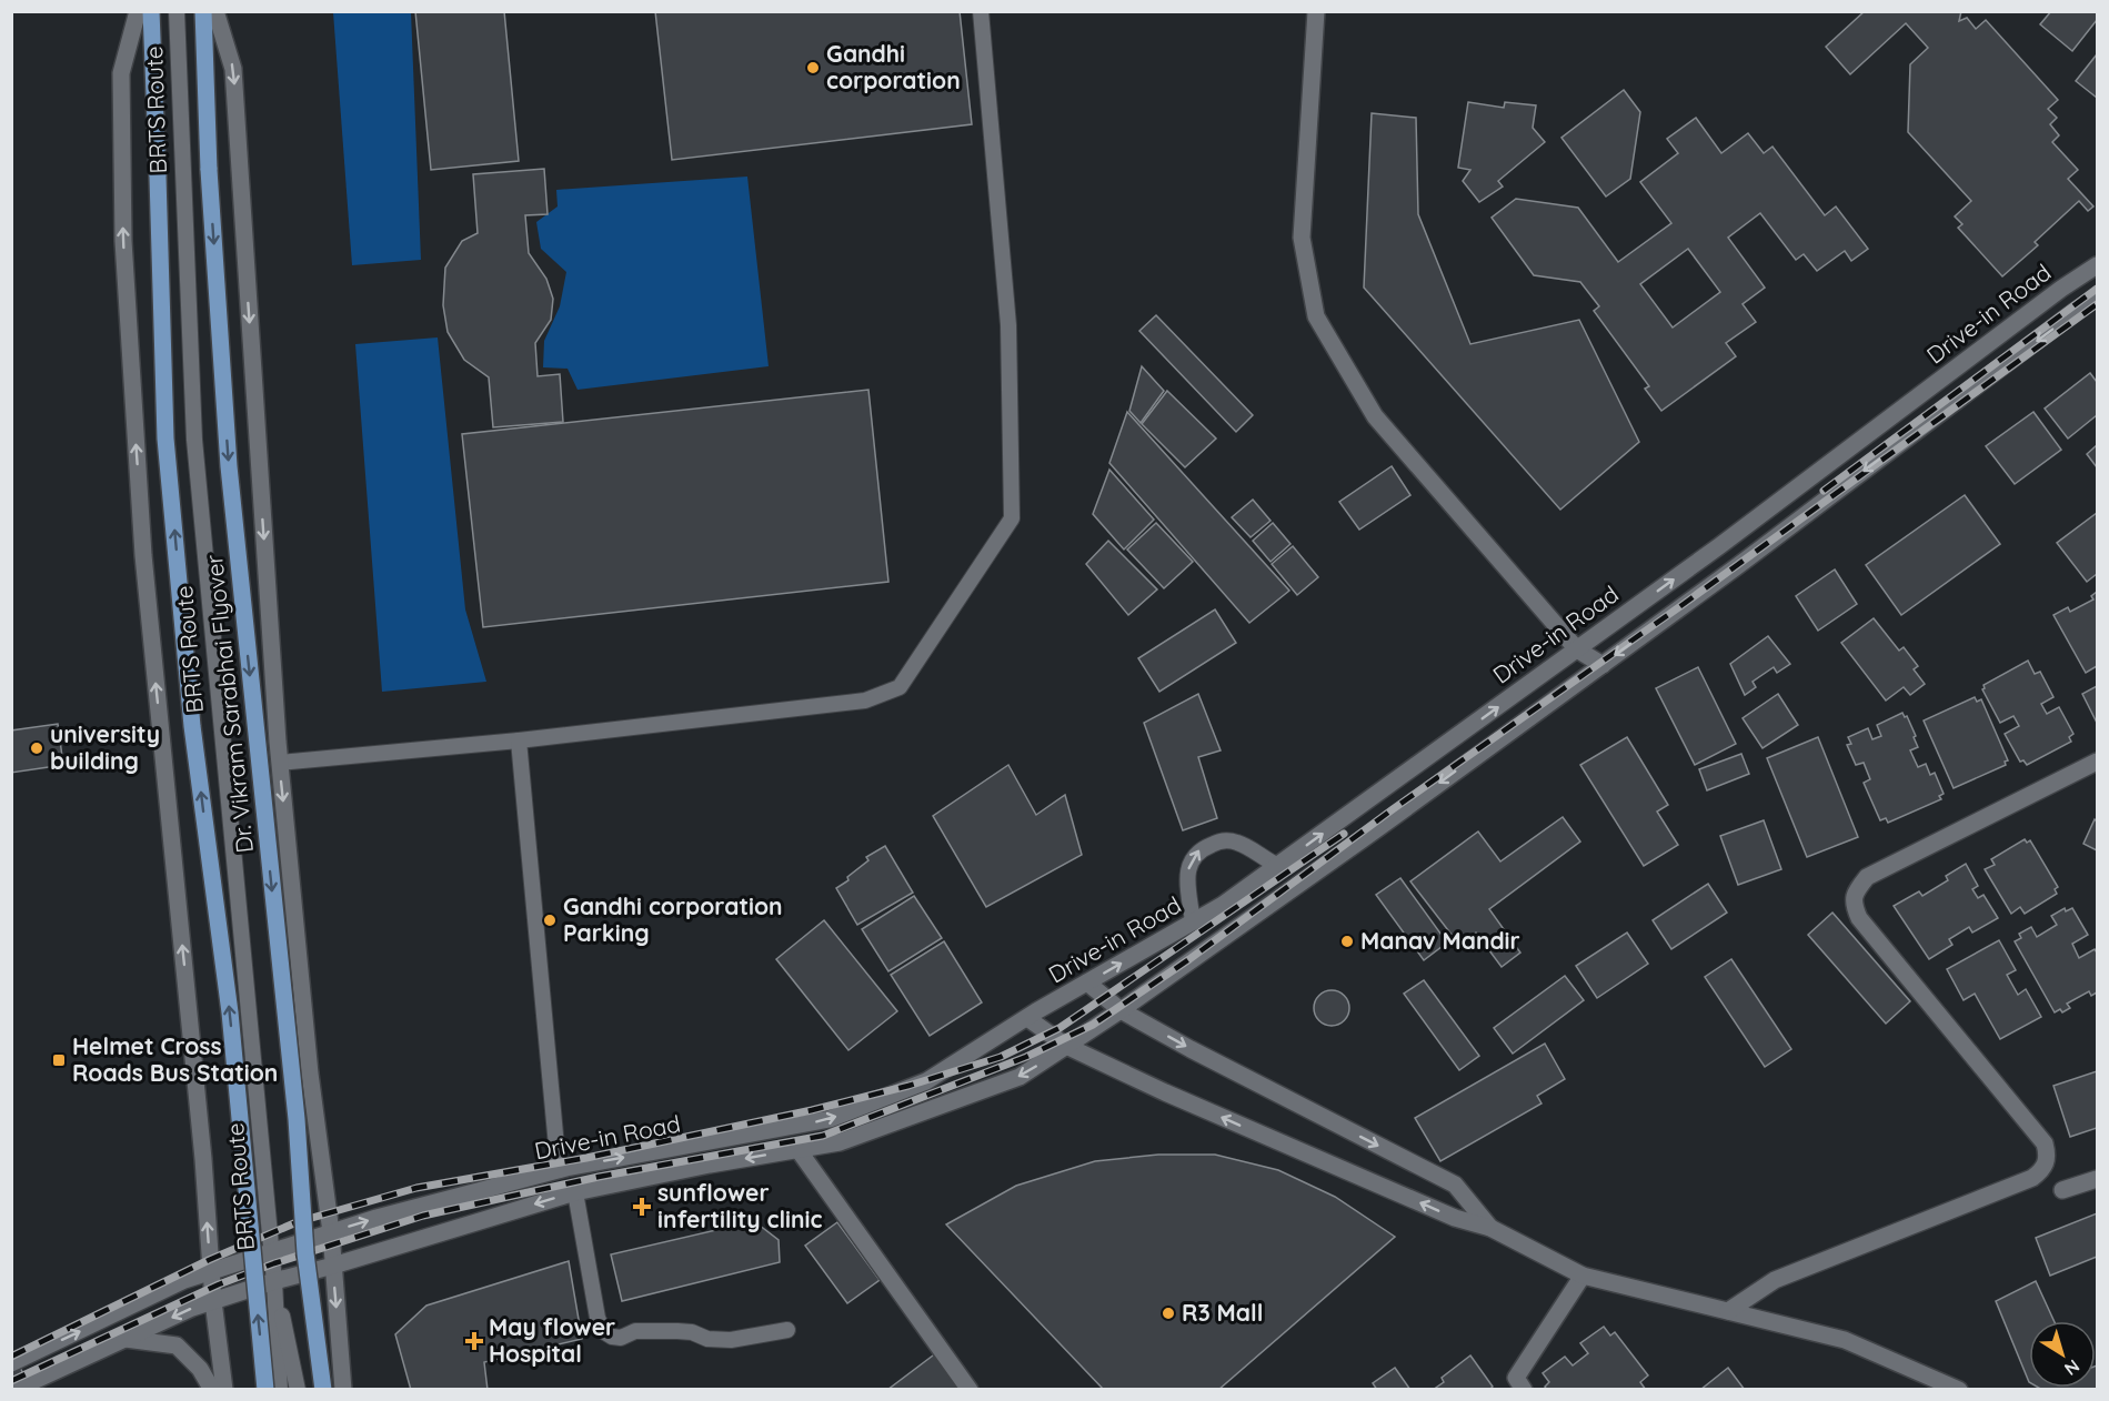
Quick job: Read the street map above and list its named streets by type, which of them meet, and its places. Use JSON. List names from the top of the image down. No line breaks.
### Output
{"streets":{"main road":["Dr. Vikram Sarabhai Flyover"],"street":["Drive-in Road"],"lane":["BRTS Route"]},"crossings":[["BRTS Route","Drive-in Road"]],"places":{"other":["Gandhi corporation","university building","Gandhi corporation Parking","Manav Mandir","R3 Mall"],"transit":["Helmet Cross Roads Bus Station"],"health":["sunflower infertility clinic","May flower Hospital"]},"north":"bottom right"}
